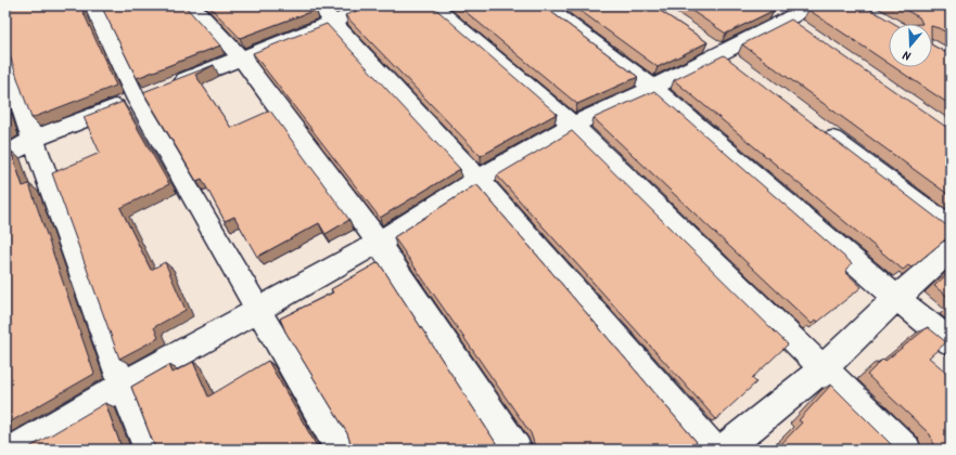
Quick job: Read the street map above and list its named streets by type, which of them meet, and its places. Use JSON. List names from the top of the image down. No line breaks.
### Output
{"north":"bottom"}
